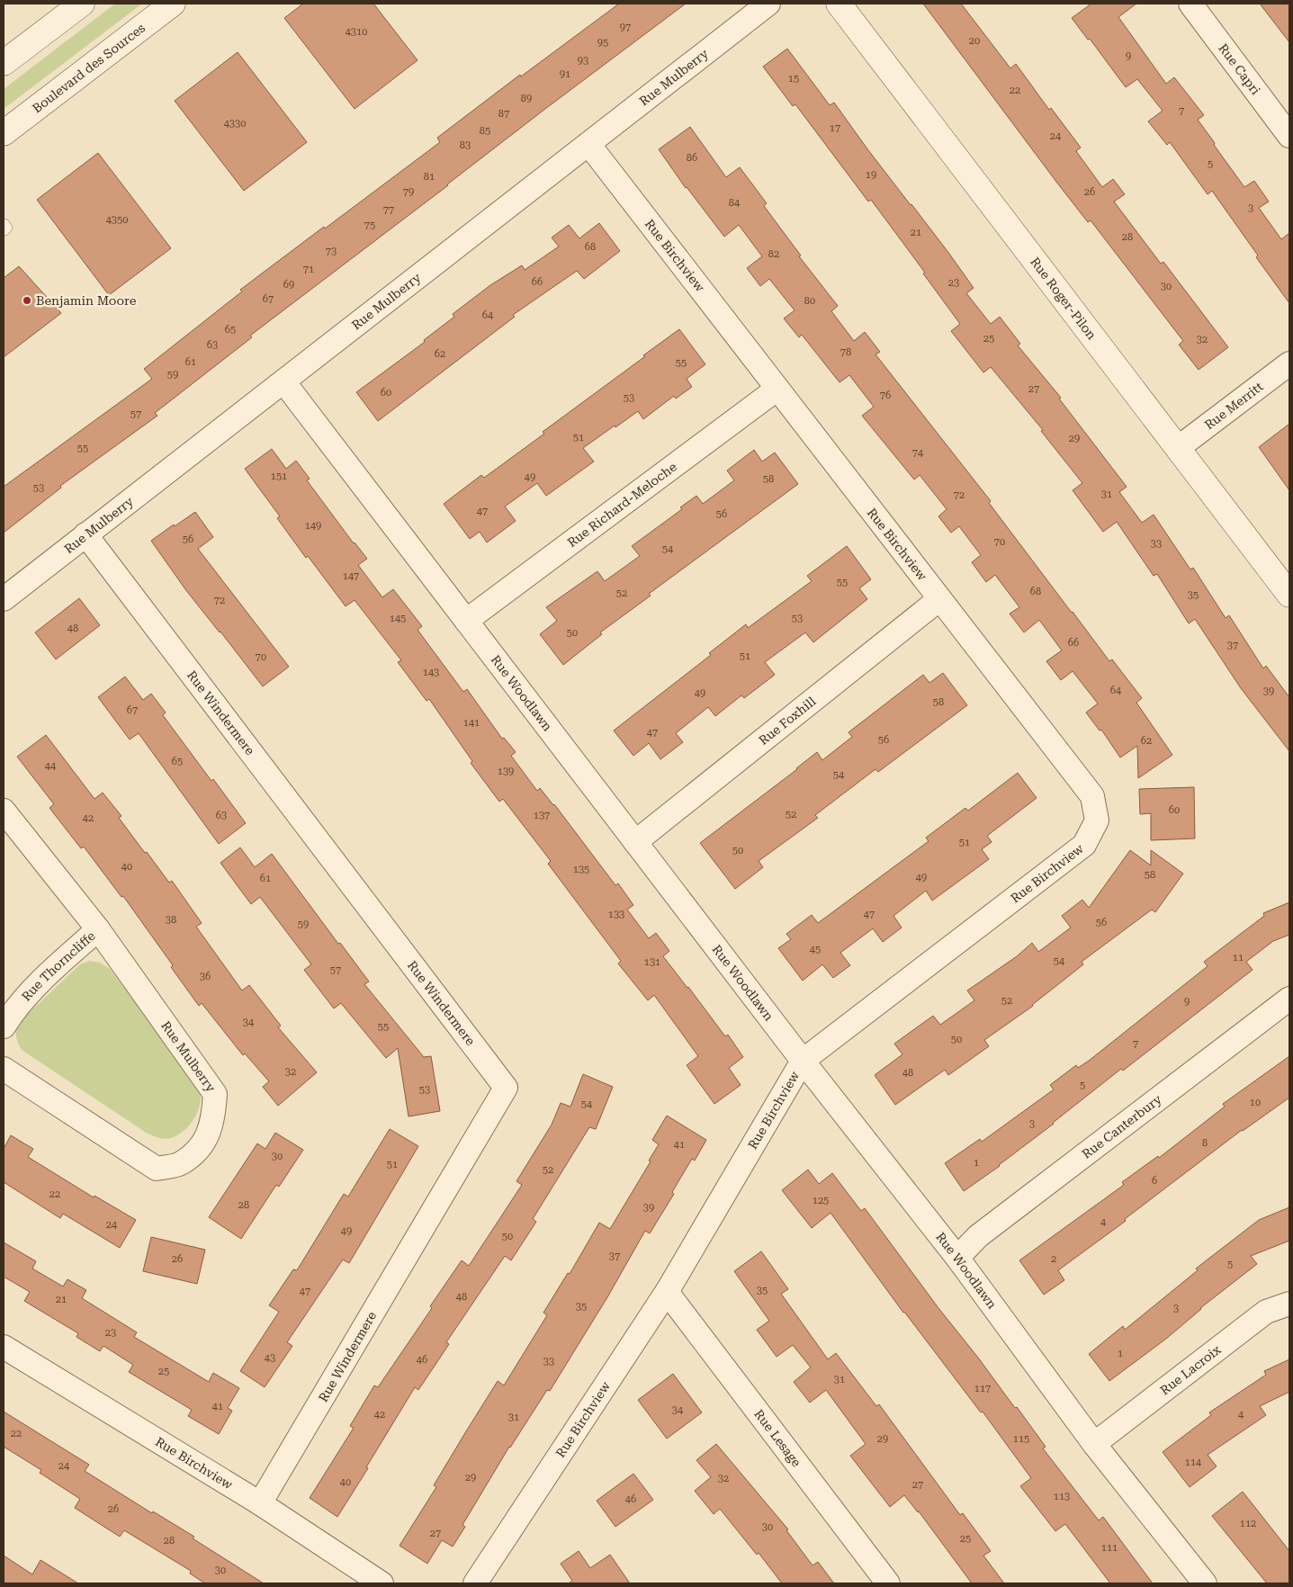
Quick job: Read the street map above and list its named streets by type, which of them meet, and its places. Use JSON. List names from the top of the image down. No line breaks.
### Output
{"streets":{"street":["Boulevard des Sources","Rue Capri","Rue Mulberry","Rue Birchview","Rue Roger-Pilon","Rue Merritt","Rue Richard-Meloche","Rue Woodlawn","Rue Windermere","Rue Foxhill","Rue Thorncliffe","Rue Canterbury","Rue Lacroix","Rue Lesage"]},"crossings":[["Rue Mulberry","Rue Birchview"],["Rue Mulberry","Rue Woodlawn"],["Rue Mulberry","Rue Windermere"],["Rue Mulberry","Rue Thorncliffe"],["Rue Birchview","Rue Richard-Meloche"],["Rue Birchview","Rue Woodlawn"],["Rue Birchview","Rue Windermere"],["Rue Birchview","Rue Foxhill"],["Rue Birchview","Rue Lesage"],["Rue Roger-Pilon","Rue Merritt"],["Rue Richard-Meloche","Rue Woodlawn"],["Rue Woodlawn","Rue Foxhill"],["Rue Woodlawn","Rue Canterbury"],["Rue Woodlawn","Rue Lacroix"]],"places":["Benjamin Moore"],"house_numbers":["97","4310","20","95","9","93","91","15","22","89","7","87","4330","17","85","24","83","86","5","19","81","79","26","84","3","77","4350","75","21","28","68","73","82","71","66","23","69","30","67","80","64","65","25","32","63","78","62","61","55","59","27","60","76","53","57","51","29","55","74","151","49","58","53","31","72","47","56","149","56","70","33","54","147","55","68","52","35","72","145","53","48","50","66","37","51","70","143","64","39","49","58","67","141","47","56","62","65","44","139","54","60","52","63","137","42","51","50","40","135","58","49","61","133","47","38","56","59","45","11","54","131","57","36","52","9","34","55","50","7","32","48","5","53","10","54","3","8","41","30","1","51","52","6","22","125","28","39","4","24","49","50","37","26","2","5","35","47","48","21","35","3","23","1","43","46","33","25","31","117","41","34","42","4","31","22","29","115","114","24","29","32","40","27","113","46","26","112","30","27","25","28","111","30"]}
